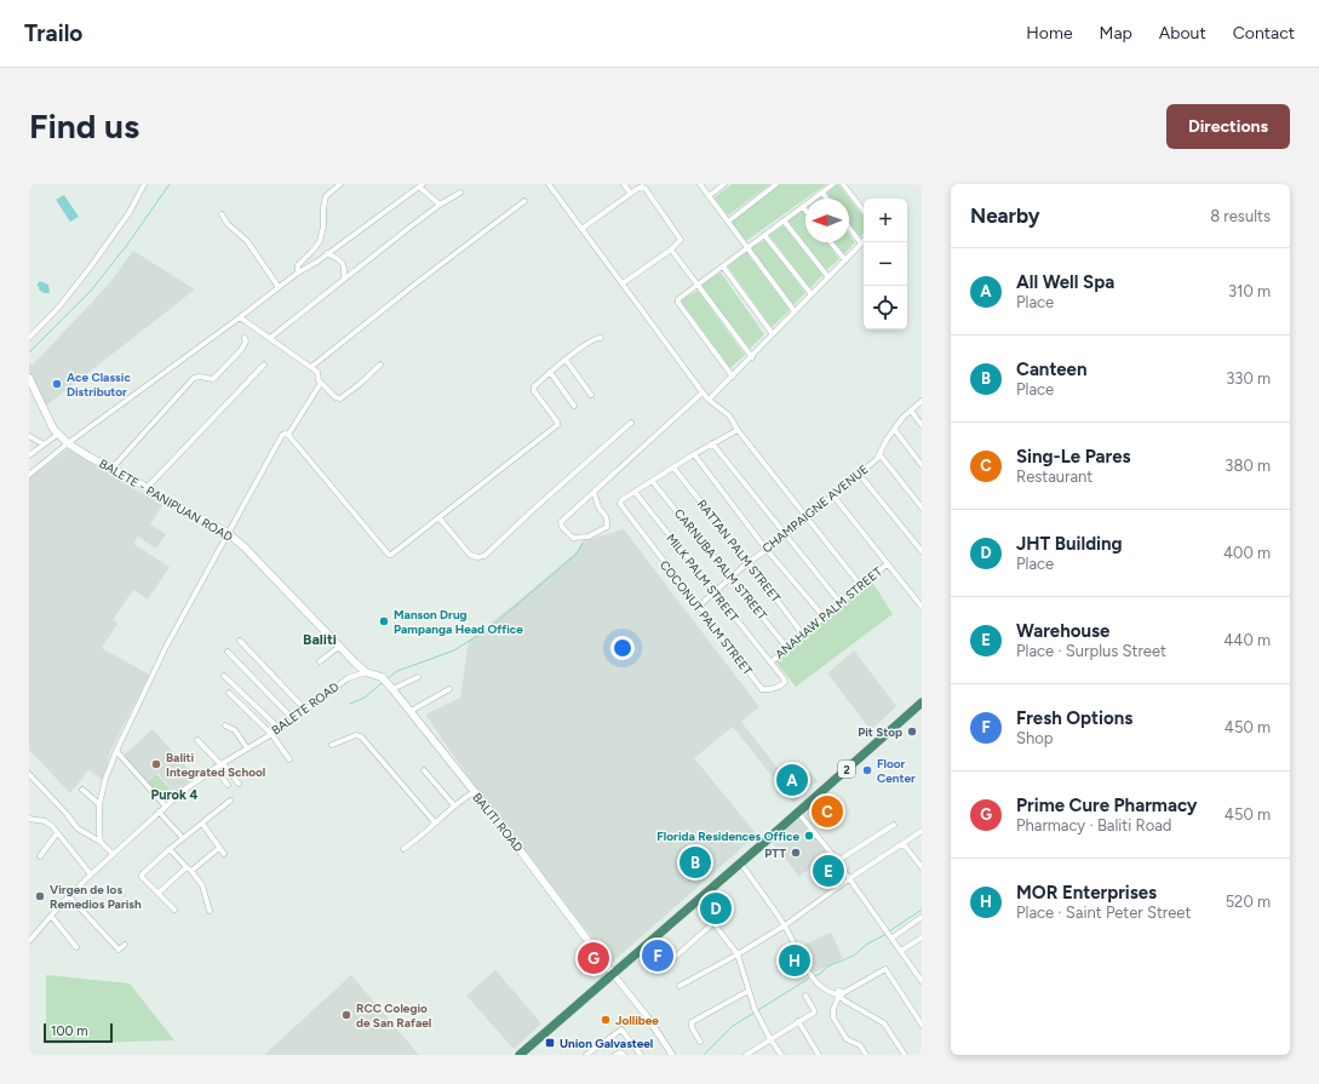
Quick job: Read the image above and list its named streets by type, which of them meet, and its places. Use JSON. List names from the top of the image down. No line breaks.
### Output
{"streets":{"highway":["2"],"main road":["BALETE - PANIPUAN ROAD","BALITI ROAD"],"street":["CHAMPAIGNE AVENUE","RATTAN PALM STREET","CARNUBA PALM STREET","MILK PALM STREET","ANAHAW PALM STREET","COCONUT PALM STREET","BALETE ROAD"]},"crossings":[["BALETE - PANIPUAN ROAD","BALETE ROAD"],["BALETE - PANIPUAN ROAD","BALITI ROAD"],["CHAMPAIGNE AVENUE","RATTAN PALM STREET"],["CHAMPAIGNE AVENUE","CARNUBA PALM STREET"],["CHAMPAIGNE AVENUE","MILK PALM STREET"],["CHAMPAIGNE AVENUE","COCONUT PALM STREET"],["RATTAN PALM STREET","ANAHAW PALM STREET"],["CARNUBA PALM STREET","ANAHAW PALM STREET"],["MILK PALM STREET","ANAHAW PALM STREET"],["MILK PALM STREET","COCONUT PALM STREET"],["ANAHAW PALM STREET","COCONUT PALM STREET"],["BALETE ROAD","BALITI ROAD"],["2","BALITI ROAD"]],"districts":["Baliti","Purok 4"],"places":{"other":["Ace Classic Distributor","Manson Drug Pampanga Head Office","Pit Stop","Baliti Integrated School","Floor Center","Florida Residences Office","PTT","Virgen de los Remedios Parish","RCC Colegio de San Rafael","Jollibee"],"transit":["Union Galvasteel"]},"scale_bar":"100 m","north":"left","page":{"header":"Trailo","nav":["Home","Map","About","Contact"],"buttons":"Directions","title":"Find us","heading":["Nearby","8 results"],"map_buttons":["+","−"],"list":[{"mark":"A","name":"All Well Spa","note":"Place","value":"310 m"},{"mark":"B","name":"Canteen","note":"Place","value":"330 m"},{"mark":"C","name":"Sing-Le Pares","note":"Restaurant","value":"380 m"},{"mark":"D","name":"JHT Building","note":"Place","value":"400 m"},{"mark":"E","name":"Warehouse","note":"Place · Surplus Street","value":"440 m"},{"mark":"F","name":"Fresh Options","note":"Shop","value":"450 m"},{"mark":"G","name":"Prime Cure Pharmacy","note":"Pharmacy · Baliti Road","value":"450 m"},{"mark":"H","name":"MOR Enterprises","note":"Place · Saint Peter Street","value":"520 m"}],"pins":["A","C","B","E","D","F","G","H"],"scale":"100 m"}}
